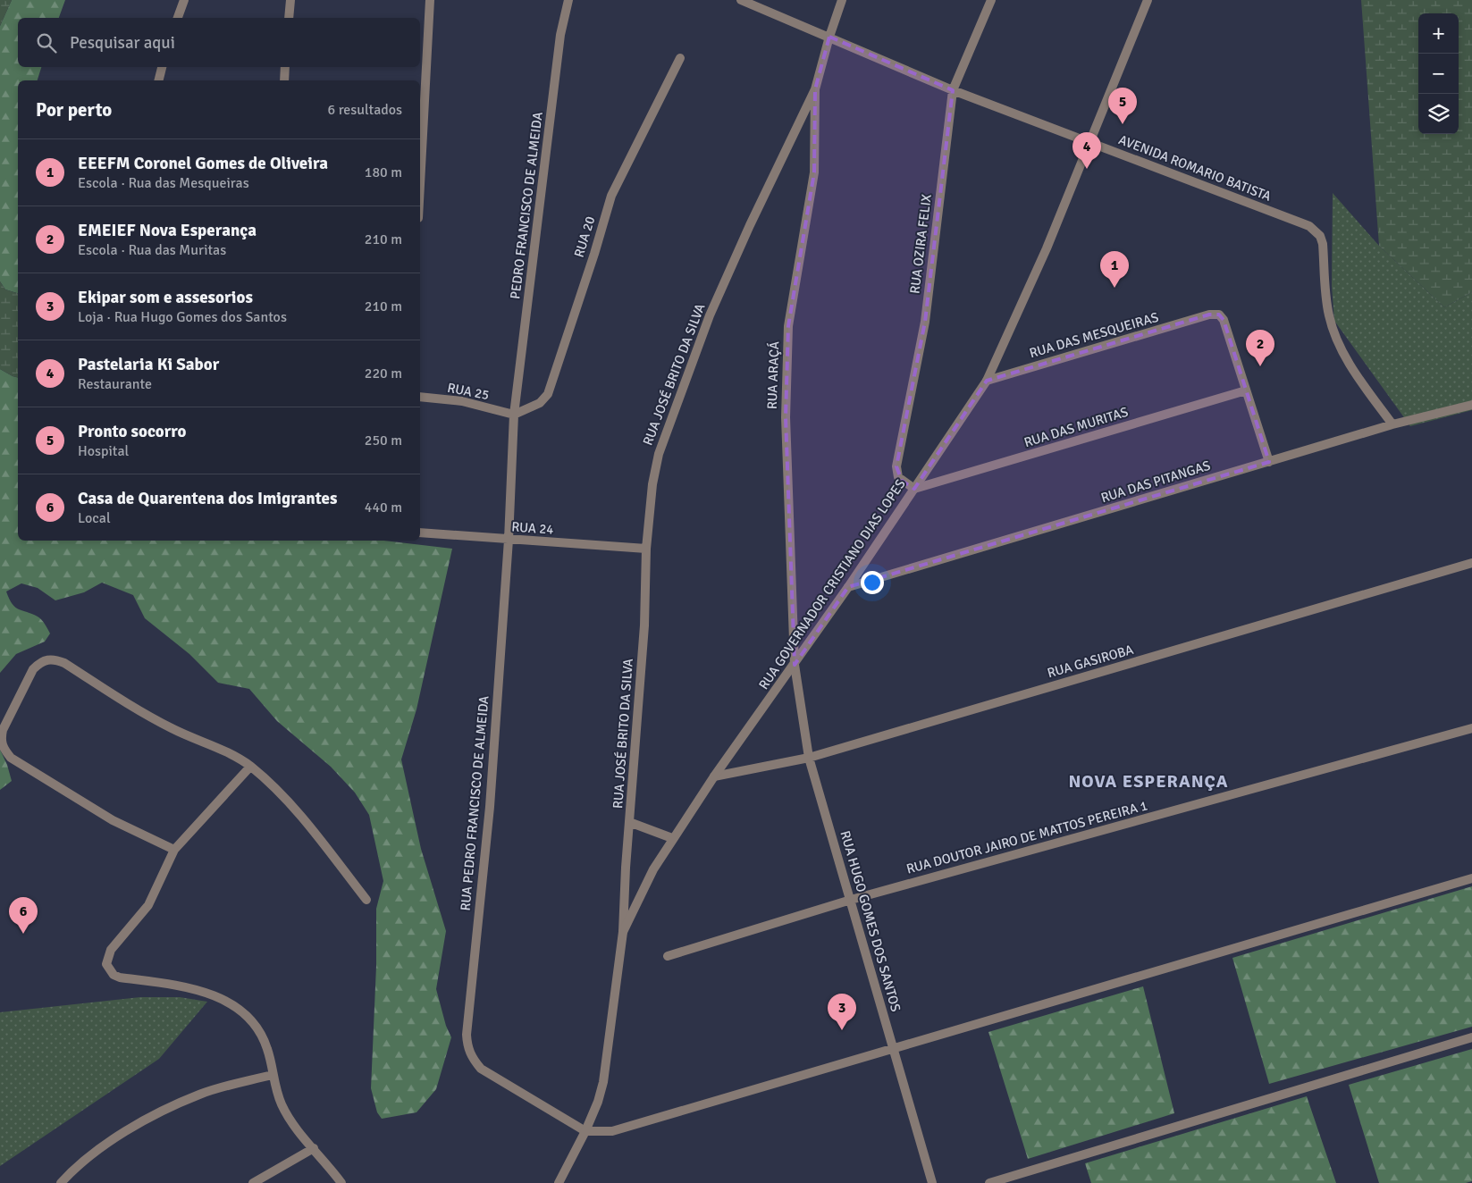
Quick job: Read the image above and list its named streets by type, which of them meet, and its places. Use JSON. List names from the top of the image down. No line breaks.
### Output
{"streets":{"street":["AVENIDA ROMARIO BATISTA","PEDRO FRANCISCO DE ALMEIDA","RUA 20","RUA OZIRA FELIX","RUA DAS MESQUEIRAS","RUA JOSÉ BRITO DA SILVA","RUA ARAÇÁ","RUA 25","RUA DAS MURITAS","RUA DAS PITANGAS","RUA 24","RUA GOVERNADOR CRISTIANO DIAS LOPES","RUA GASIROBA","RUA PEDRO FRANCISCO DE ALMEIDA","RUA DOUTOR JAIRO DE MATTOS PEREIRA 1","RUA HUGO GOMES DOS SANTOS"]},"crossings":[["AVENIDA ROMARIO BATISTA","RUA OZIRA FELIX"],["AVENIDA ROMARIO BATISTA","RUA JOSÉ BRITO DA SILVA"],["AVENIDA ROMARIO BATISTA","RUA DAS PITANGAS"],["AVENIDA ROMARIO BATISTA","RUA GOVERNADOR CRISTIANO DIAS LOPES"],["PEDRO FRANCISCO DE ALMEIDA","RUA 20"],["PEDRO FRANCISCO DE ALMEIDA","RUA 25"],["PEDRO FRANCISCO DE ALMEIDA","RUA PEDRO FRANCISCO DE ALMEIDA"],["RUA 20","RUA 25"],["RUA 20","RUA PEDRO FRANCISCO DE ALMEIDA"],["RUA OZIRA FELIX","RUA DAS MURITAS"],["RUA OZIRA FELIX","RUA GOVERNADOR CRISTIANO DIAS LOPES"],["RUA DAS MESQUEIRAS","RUA DAS MURITAS"],["RUA DAS MESQUEIRAS","RUA GOVERNADOR CRISTIANO DIAS LOPES"],["RUA JOSÉ BRITO DA SILVA","RUA ARAÇÁ"],["RUA JOSÉ BRITO DA SILVA","RUA 24"],["RUA JOSÉ BRITO DA SILVA","RUA GOVERNADOR CRISTIANO DIAS LOPES"],["RUA ARAÇÁ","RUA GOVERNADOR CRISTIANO DIAS LOPES"],["RUA ARAÇÁ","RUA HUGO GOMES DOS SANTOS"],["RUA 25","RUA PEDRO FRANCISCO DE ALMEIDA"],["RUA DAS MURITAS","RUA GOVERNADOR CRISTIANO DIAS LOPES"],["RUA DAS PITANGAS","RUA GOVERNADOR CRISTIANO DIAS LOPES"],["RUA 24","RUA PEDRO FRANCISCO DE ALMEIDA"],["RUA GOVERNADOR CRISTIANO DIAS LOPES","RUA GASIROBA"],["RUA GOVERNADOR CRISTIANO DIAS LOPES","RUA PEDRO FRANCISCO DE ALMEIDA"],["RUA GOVERNADOR CRISTIANO DIAS LOPES","RUA HUGO GOMES DOS SANTOS"],["RUA GASIROBA","RUA HUGO GOMES DOS SANTOS"],["RUA DOUTOR JAIRO DE MATTOS PEREIRA 1","RUA HUGO GOMES DOS SANTOS"]],"districts":["NOVA ESPERANÇA"],"page":{"map_buttons":["+","−"],"search":"Pesquisar aqui","heading":["Por perto","6 resultados"],"pins":["5","4","1","2","6","3"],"list":[{"mark":"1","name":"EEEFM Coronel Gomes de Oliveira","note":"Escola · Rua das Mesqueiras","value":"180 m"},{"mark":"2","name":"EMEIEF Nova Esperança","note":"Escola · Rua das Muritas","value":"210 m"},{"mark":"3","name":"Ekipar som e assesorios","note":"Loja · Rua Hugo Gomes dos Santos","value":"210 m"},{"mark":"4","name":"Pastelaria Ki Sabor","note":"Restaurante","value":"220 m"},{"mark":"5","name":"Pronto socorro","note":"Hospital","value":"250 m"},{"mark":"6","name":"Casa de Quarentena dos Imigrantes","note":"Local","value":"440 m"}]}}
